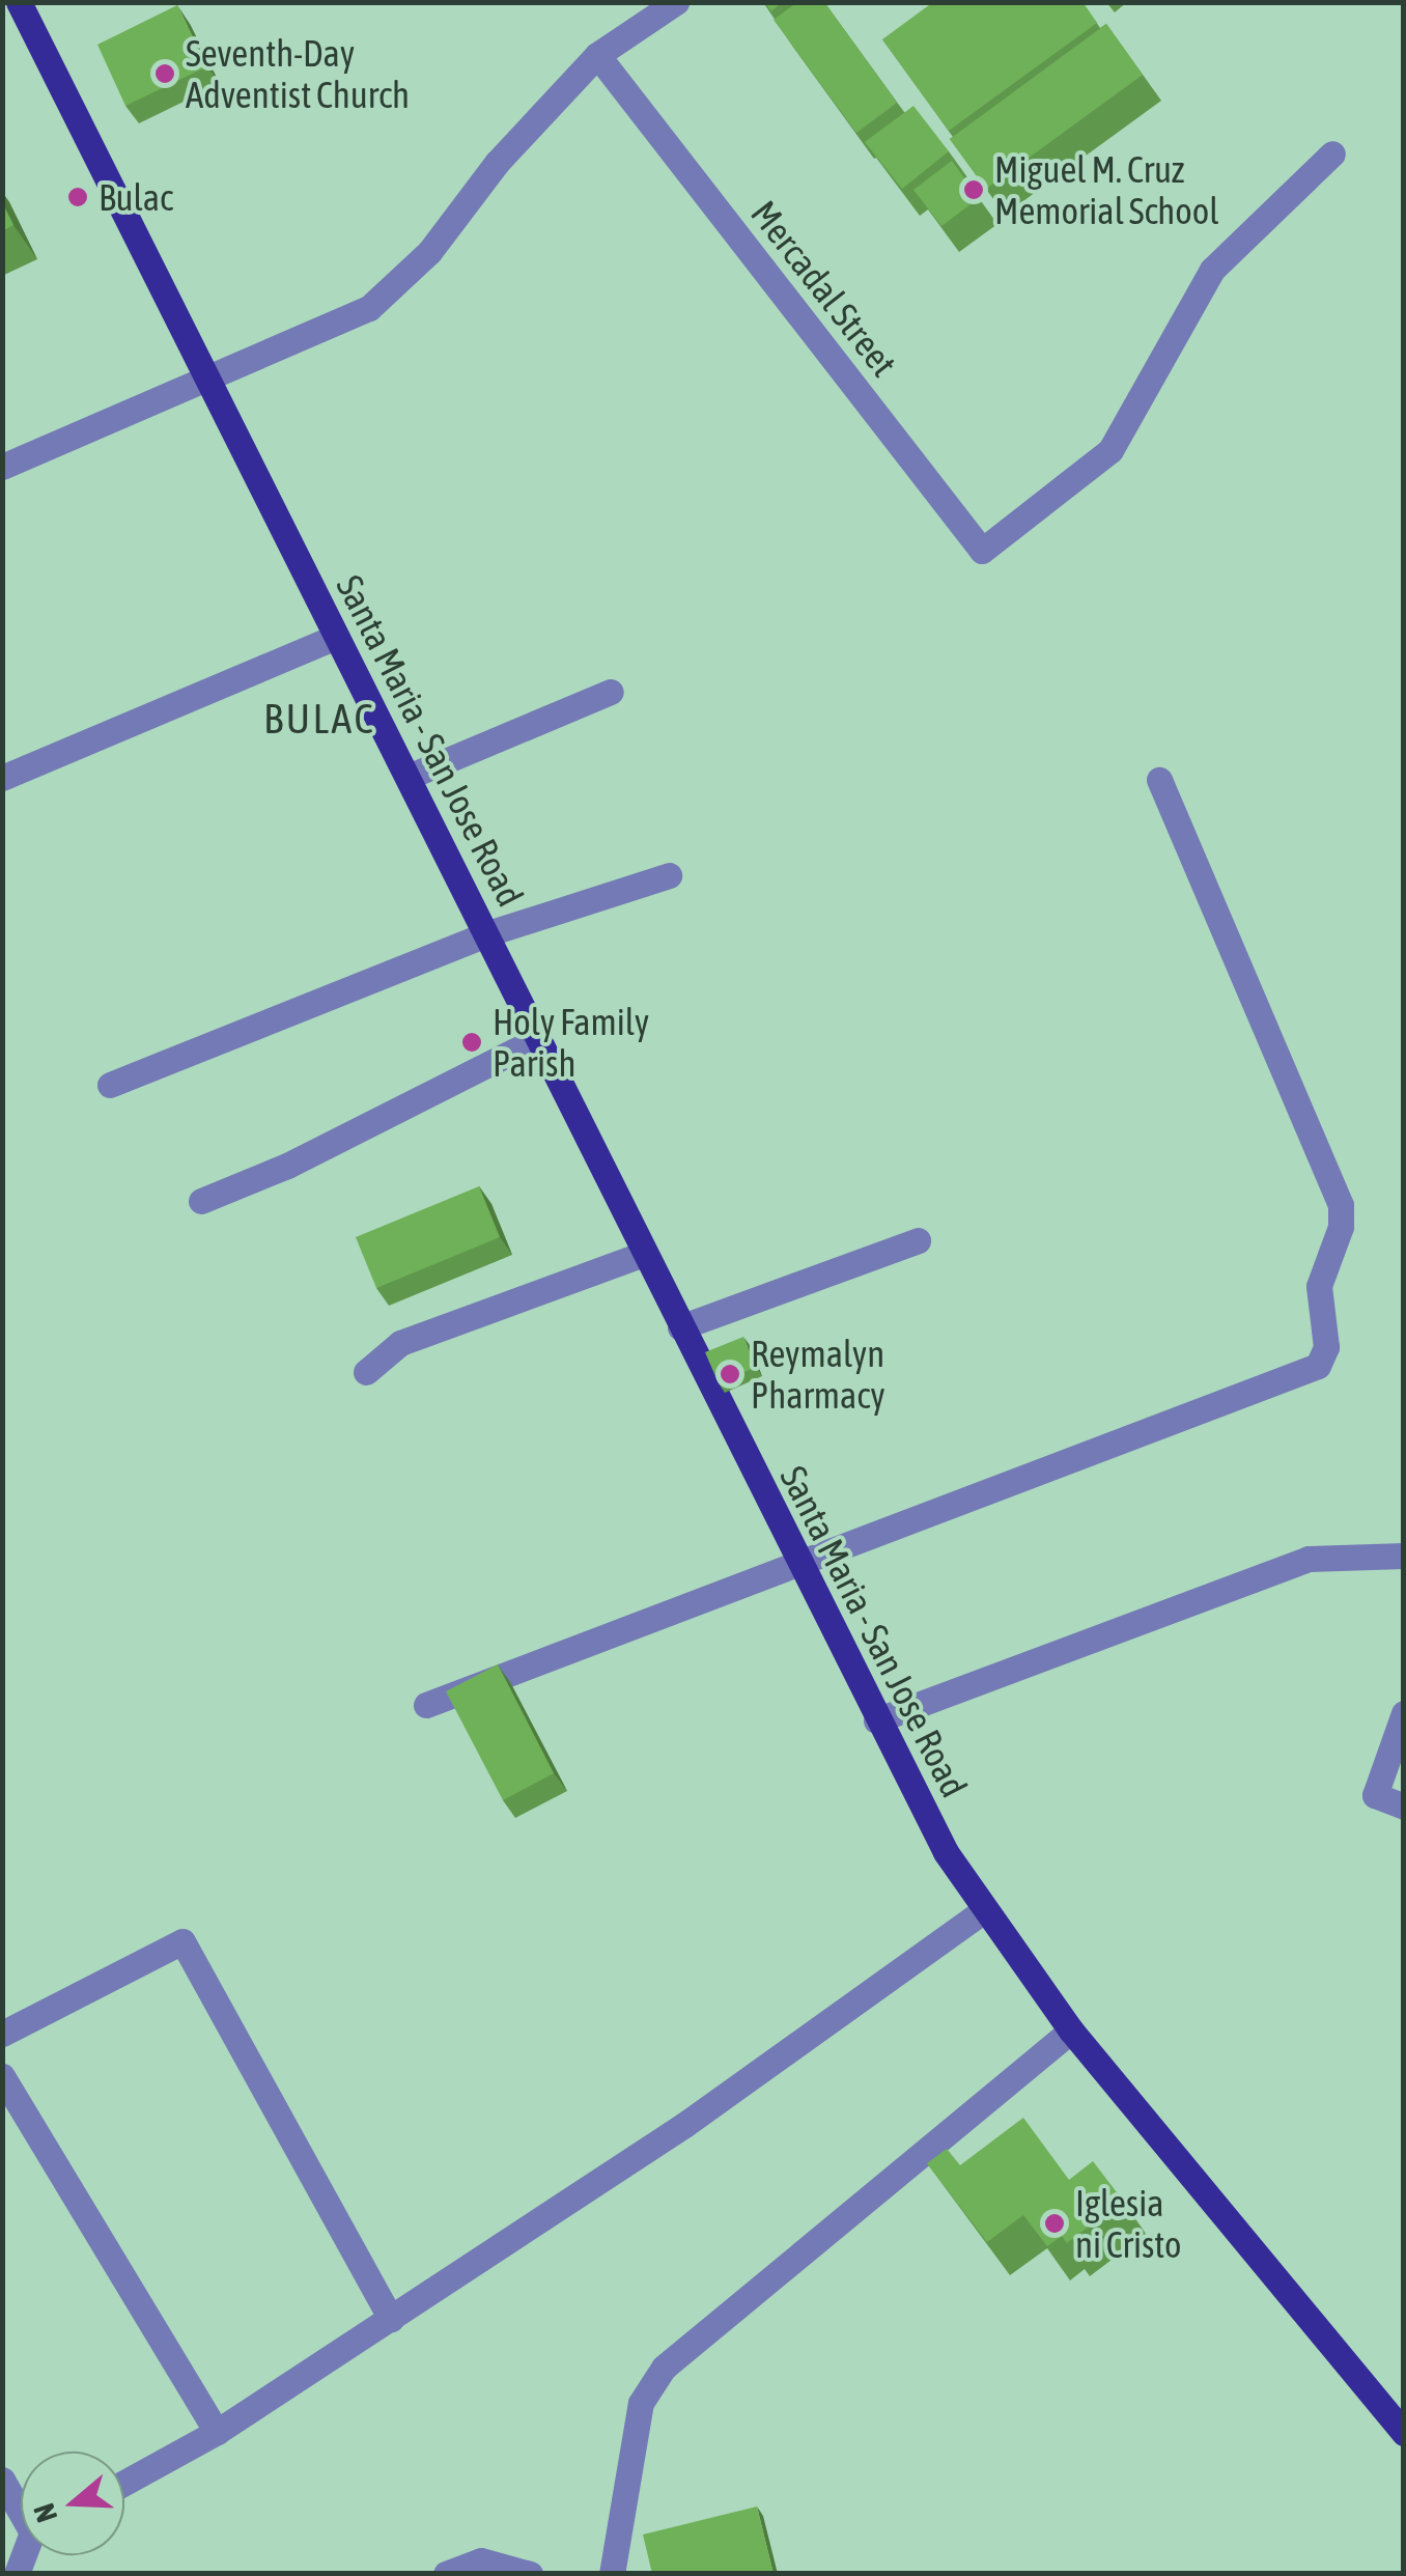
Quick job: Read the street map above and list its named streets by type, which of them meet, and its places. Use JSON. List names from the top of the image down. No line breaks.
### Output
{"streets":{"main road":["Santa Maria - San Jose Road"],"street":["Mercadal Street"]},"districts":["BULAC"],"places":["Seventh-Day Adventist Church","Miguel M. Cruz Memorial School","Bulac","Holy Family Parish","Reymalyn Pharmacy","Iglesia ni Cristo"],"north":"left"}
